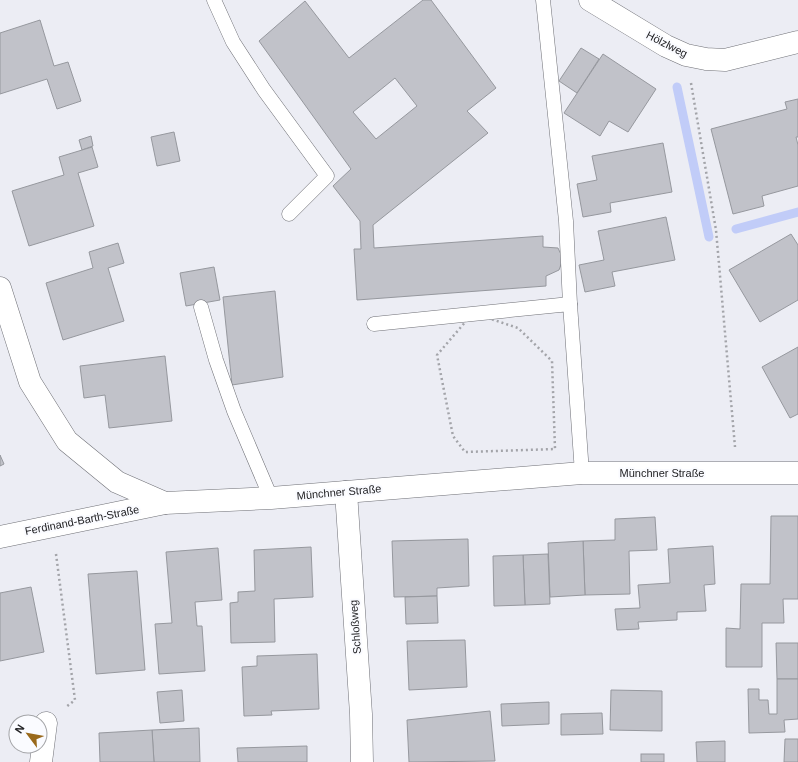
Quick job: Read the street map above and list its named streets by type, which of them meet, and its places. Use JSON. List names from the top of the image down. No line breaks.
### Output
{"streets":{"street":["Hölzlweg","Münchner Straße","Ferdinand-Barth-Straße","Schloßweg"]},"crossings":[["Münchner Straße","Ferdinand-Barth-Straße"],["Münchner Straße","Schloßweg"]],"north":"top left"}
